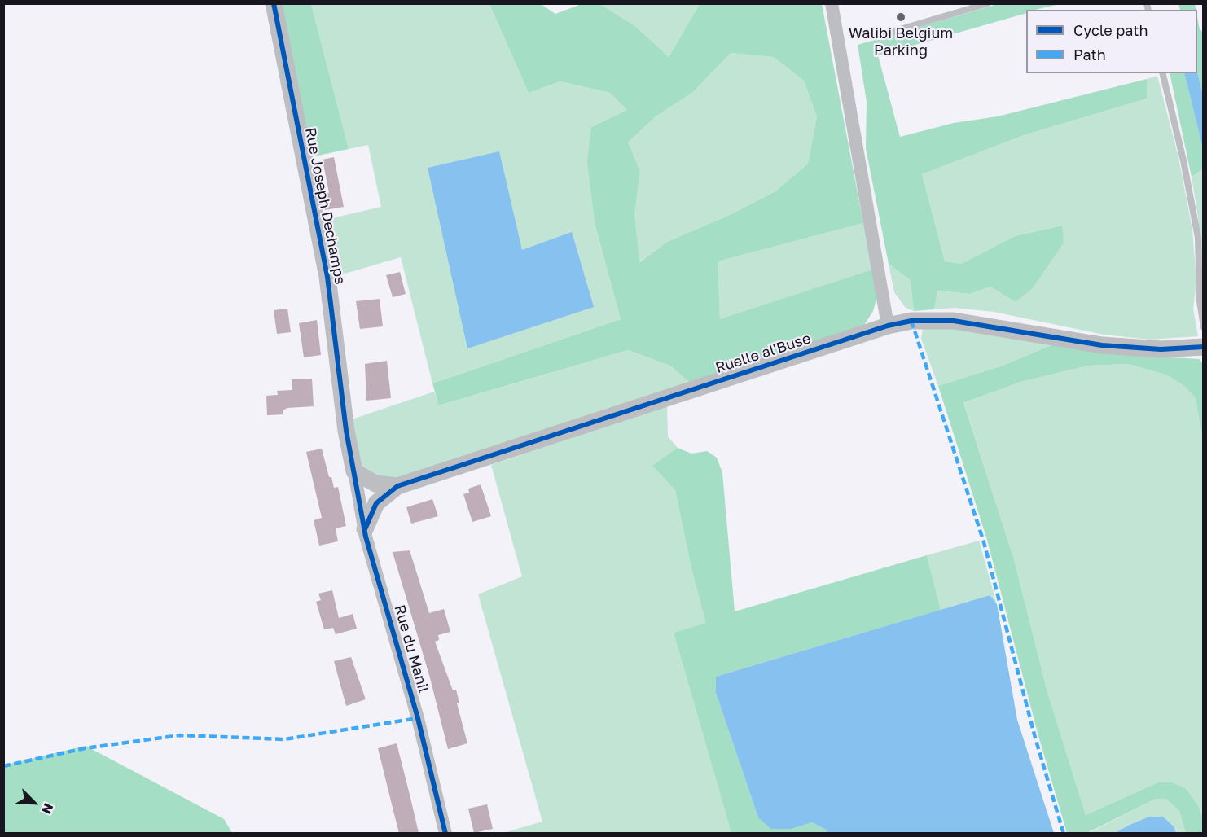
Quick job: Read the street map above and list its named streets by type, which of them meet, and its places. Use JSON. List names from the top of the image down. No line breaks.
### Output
{"streets":{"street":["Rue Joseph Dechamps","Ruelle al'Buse","Rue du Manil"]},"crossings":[["Rue Joseph Dechamps","Ruelle al'Buse"],["Rue Joseph Dechamps","Rue du Manil"],["Ruelle al'Buse","Rue du Manil"]],"places":["Walibi Belgium Parking"],"legend":["Cycle path","Path"],"north":"bottom right"}
